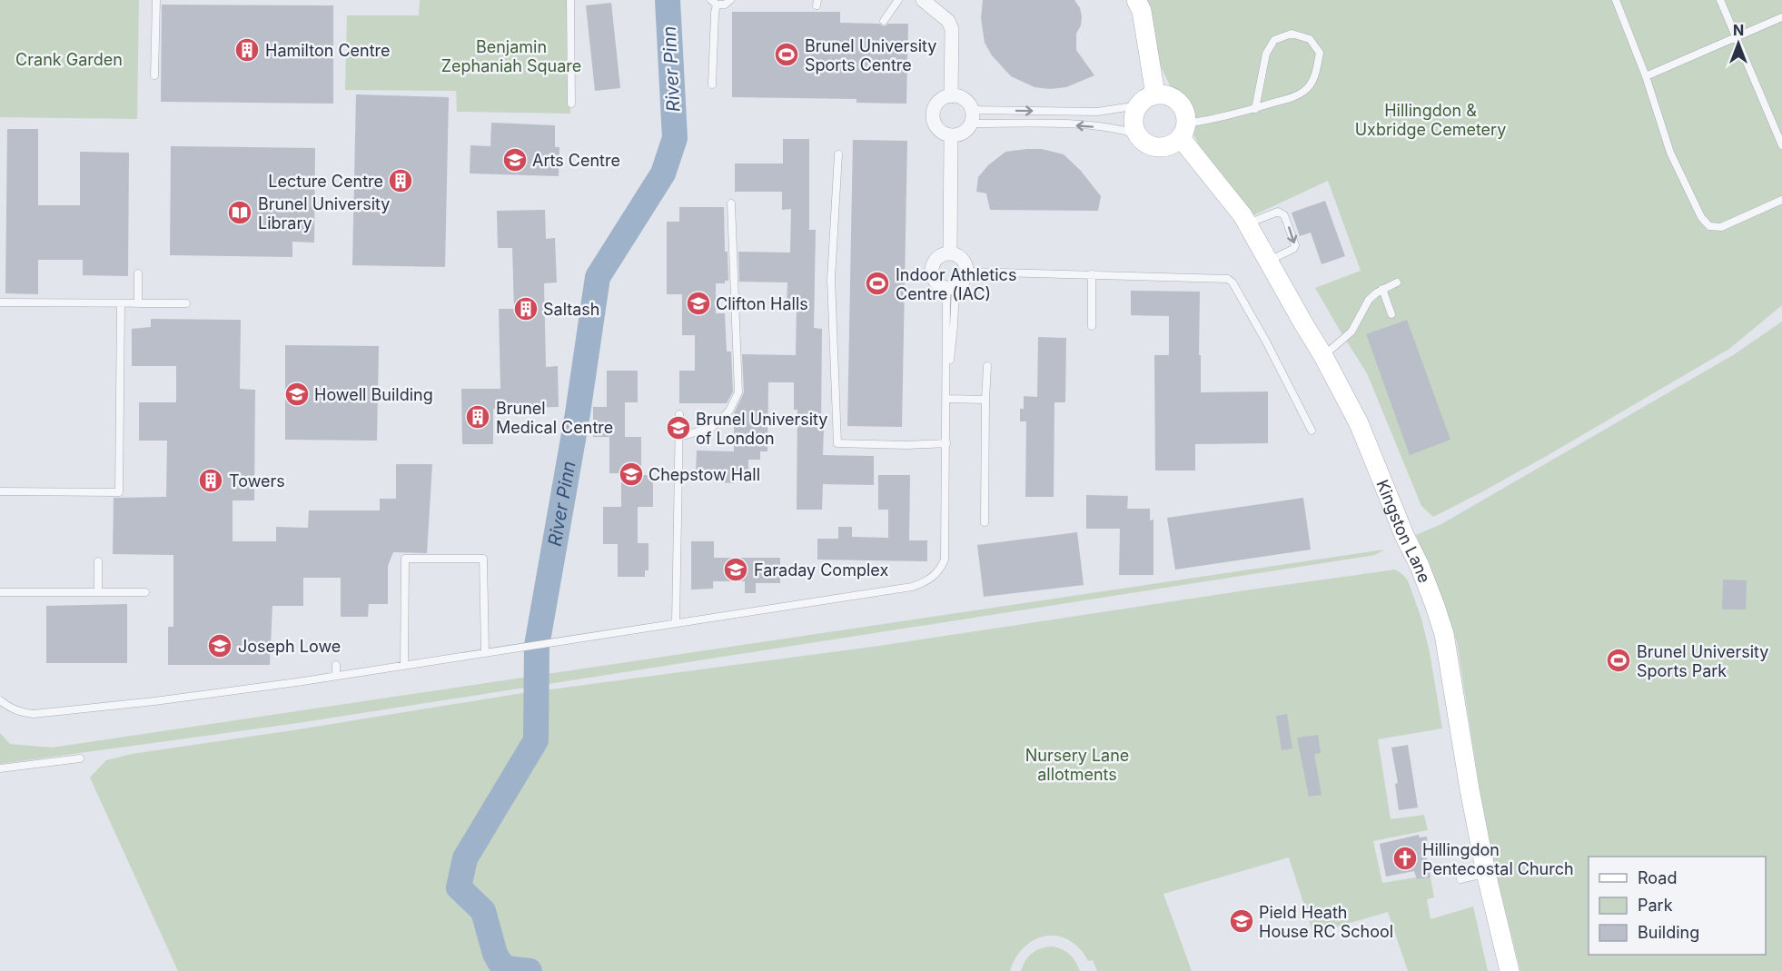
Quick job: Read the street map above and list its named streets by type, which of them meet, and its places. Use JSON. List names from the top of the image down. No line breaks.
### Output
{"streets":{"street":["Kingston Lane"]},"water":["River Pinn"],"parks":["Benjamin Zephaniah Square","Crank Garden","Hillingdon & Uxbridge Cemetery","Nursery Lane allotments"],"places":{"building":["Hamilton Centre","Lecture Centre","Saltash","Brunel Medical Centre","Towers"],"sports":["Brunel University Sports Centre","Indoor Athletics Centre (IAC)","Brunel University Sports Park"],"school or university":["Arts Centre","Clifton Halls","Howell Building","Brunel University of London","Chepstow Hall","Faraday Complex","Joseph Lowe","Pield Heath House RC School"],"library":["Brunel University Library"],"church":["Hillingdon Pentecostal Church"]},"legend":["Road","Park","Building"],"north":"top"}
